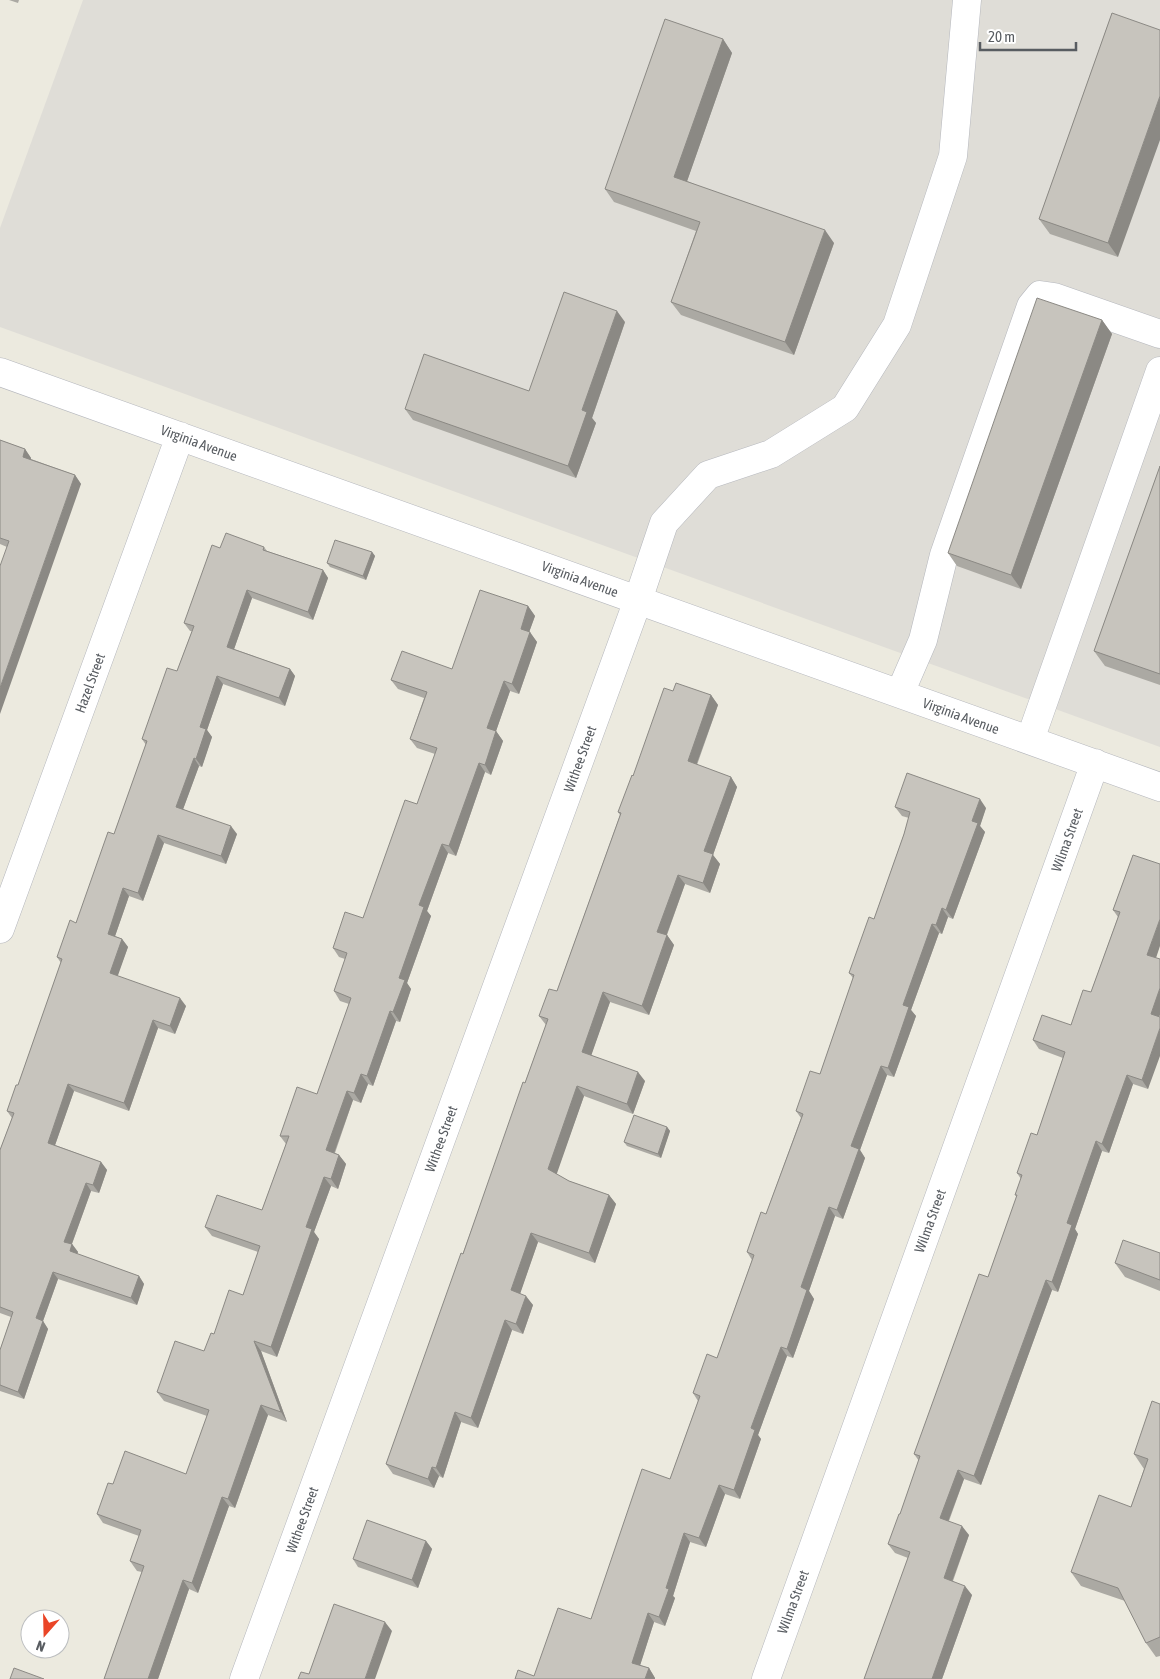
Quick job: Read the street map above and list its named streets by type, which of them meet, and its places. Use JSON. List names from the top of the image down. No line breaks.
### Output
{"streets":{"street":["Virginia Avenue","Hazel Street","Withee Street","Wilma Street"]},"crossings":[["Virginia Avenue","Hazel Street"],["Virginia Avenue","Withee Street"],["Virginia Avenue","Wilma Street"]],"scale_bar":"20 m","north":"bottom"}
